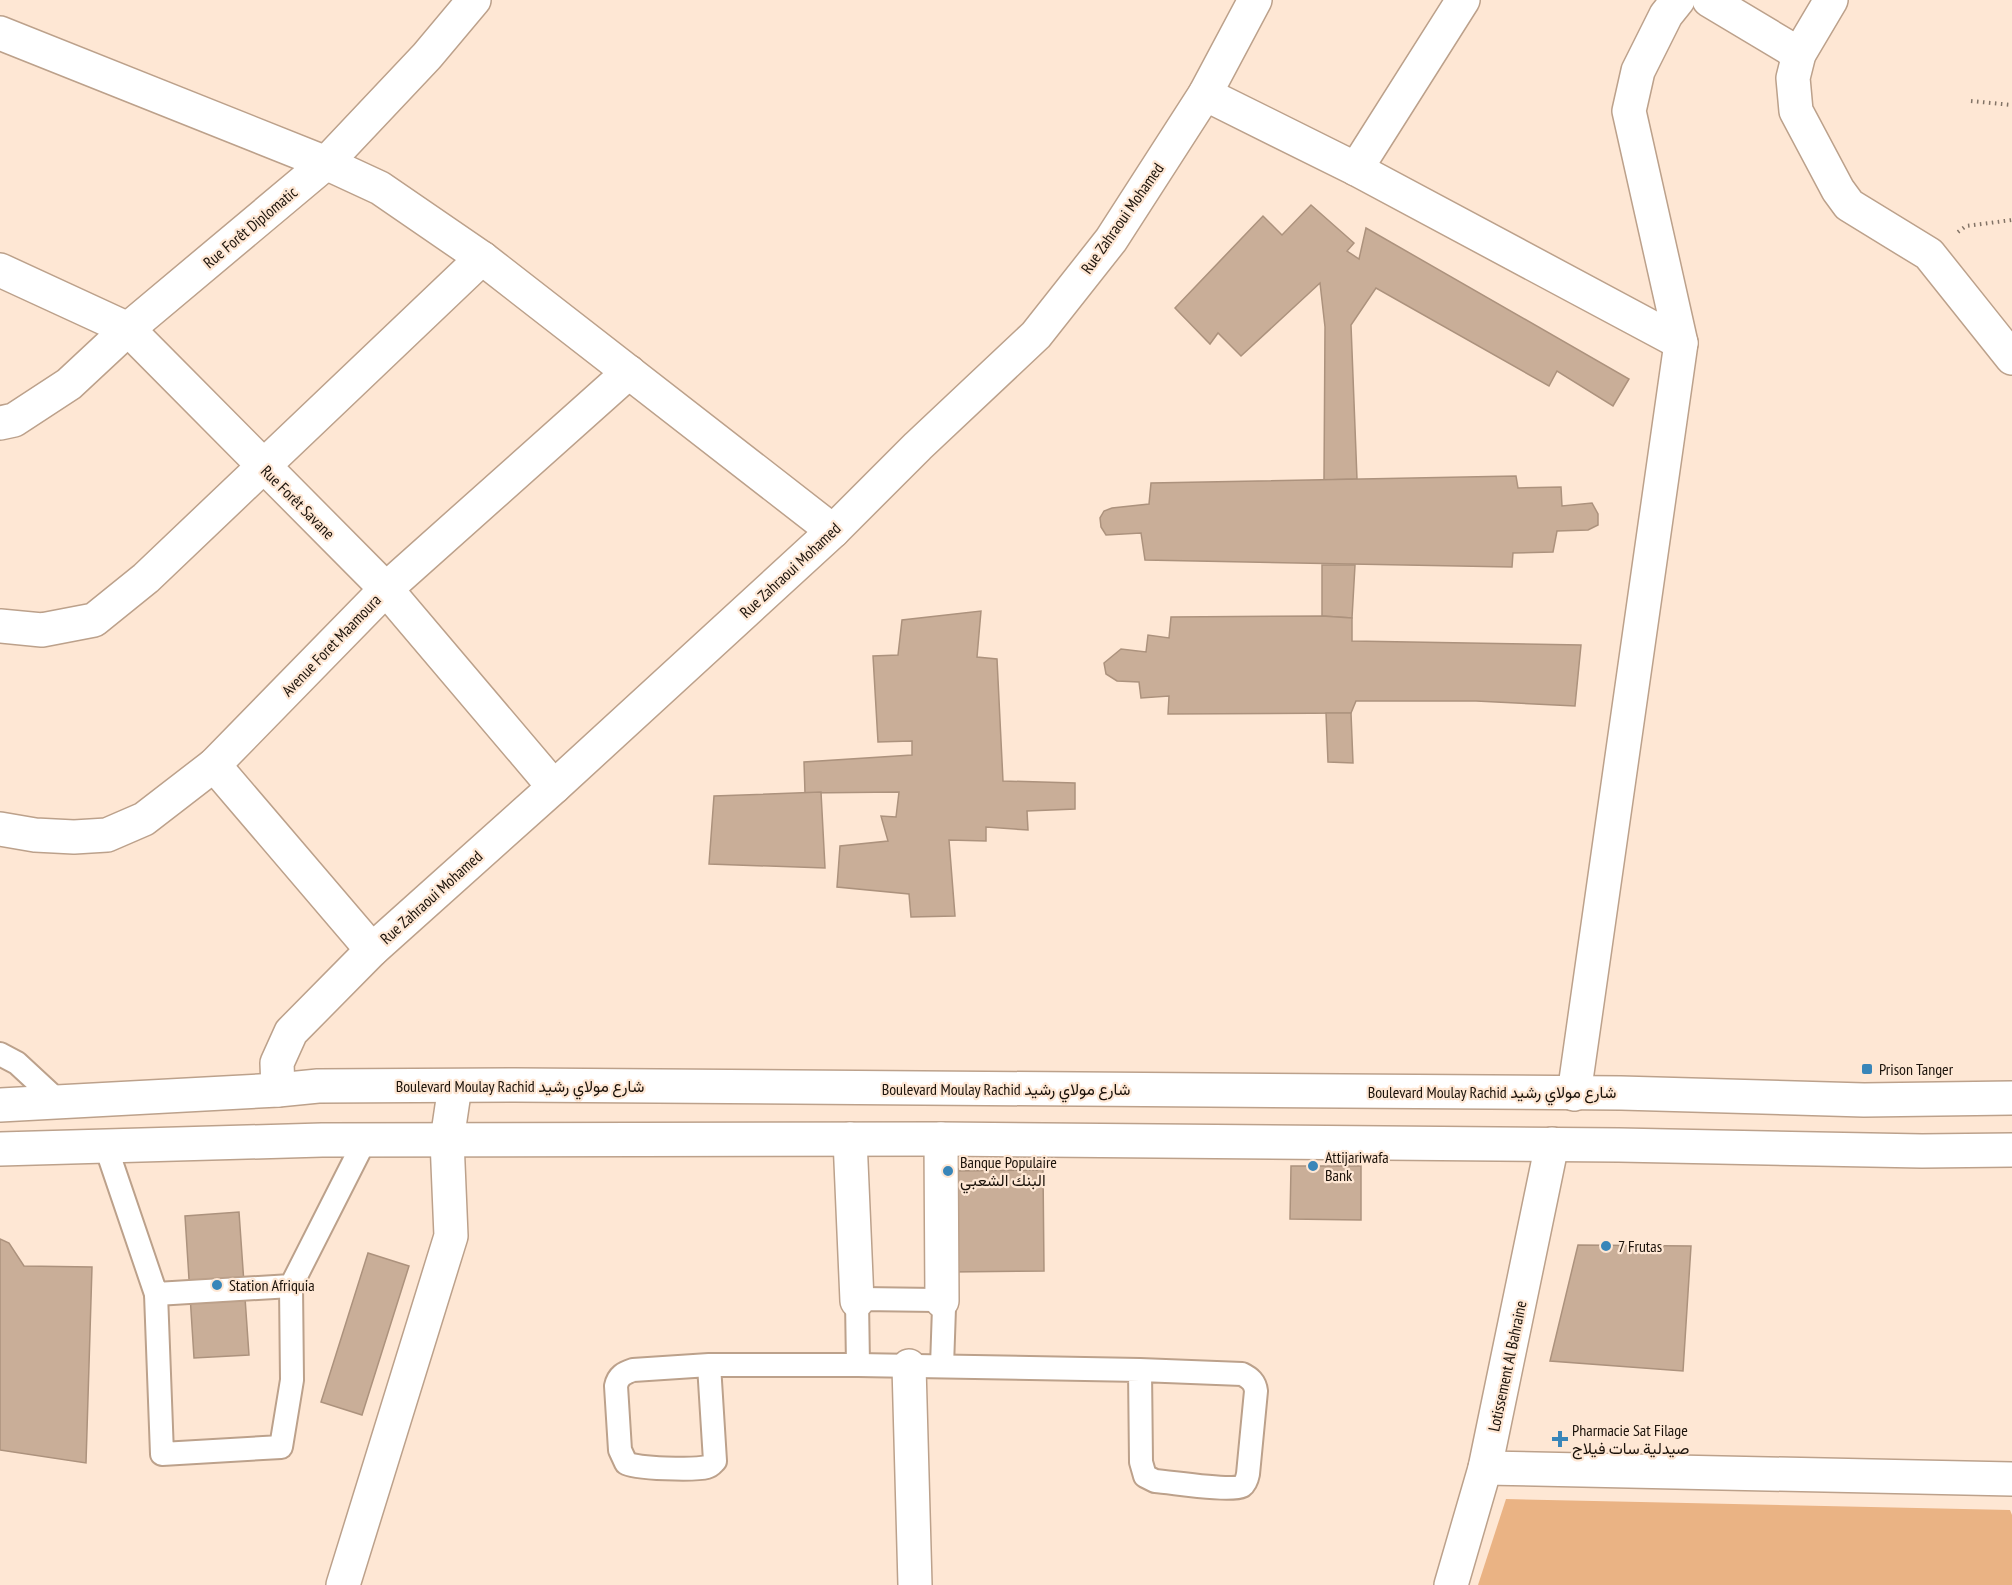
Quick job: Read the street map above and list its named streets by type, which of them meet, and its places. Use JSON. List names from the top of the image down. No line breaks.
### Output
{"streets":{"street":["Rue Zahraoui Mohamed","Rue Forêt Diplomatic","Rue Forêt Savane","Avenue Foret Maamoura","Boulevard Moulay Rachid شارع مولاي رشيد","Lotissement Al Bahraine"]},"crossings":[["Rue Zahraoui Mohamed","Rue Forêt Savane"],["Rue Zahraoui Mohamed","Boulevard Moulay Rachid شارع مولاي رشيد"],["Rue Forêt Diplomatic","Rue Forêt Savane"],["Rue Forêt Savane","Avenue Foret Maamoura"]],"places":{"transit":["Prison Tanger"],"other":["Attijariwafa Bank","Banque Populaire البنك الشعبي","7 Frutas","Station Afriquia"],"health":["Pharmacie Sat Filage صيدلية سات فيلاج"]}}
